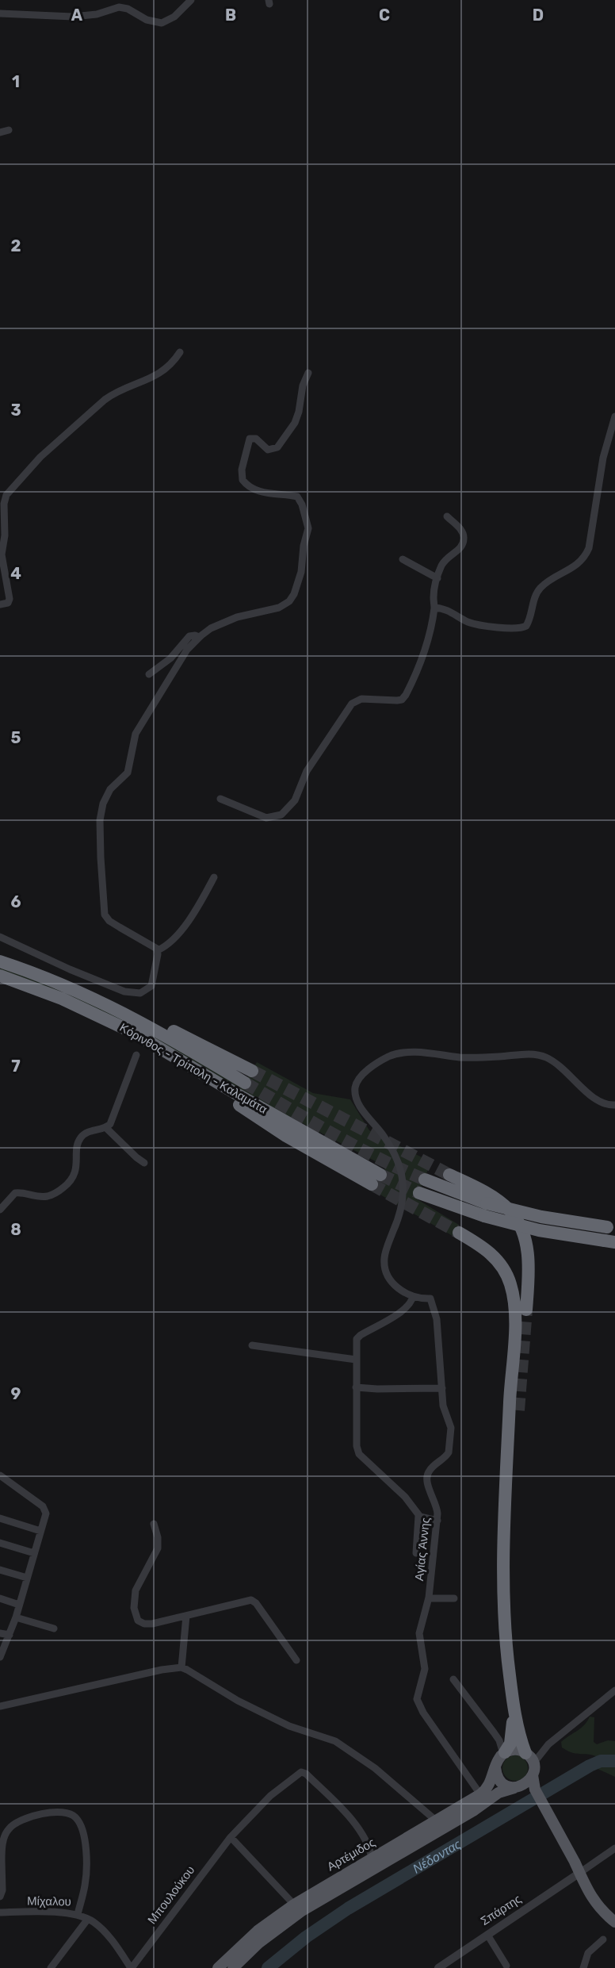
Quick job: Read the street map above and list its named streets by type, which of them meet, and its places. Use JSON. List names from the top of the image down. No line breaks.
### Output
{"streets":{"highway":["Κόρινθος - Τρίπολη - Καλαμάτα"],"main road":["Αρτέμιδος"],"street":["Αγίας Άννης","Μπουλούκου","Μίχαλου","Σπάρτης"]},"crossings":[["Αγίας Άννης","Αρτέμιδος"],["Αρτέμιδος","Μπουλούκου"],["Μπουλούκου","Μίχαλου"]],"water":["Νέδoντας"],"grid":{"columns":["A","B","C","D"],"rows":["1","2","3","4","5","6","7","8","9"]}}
